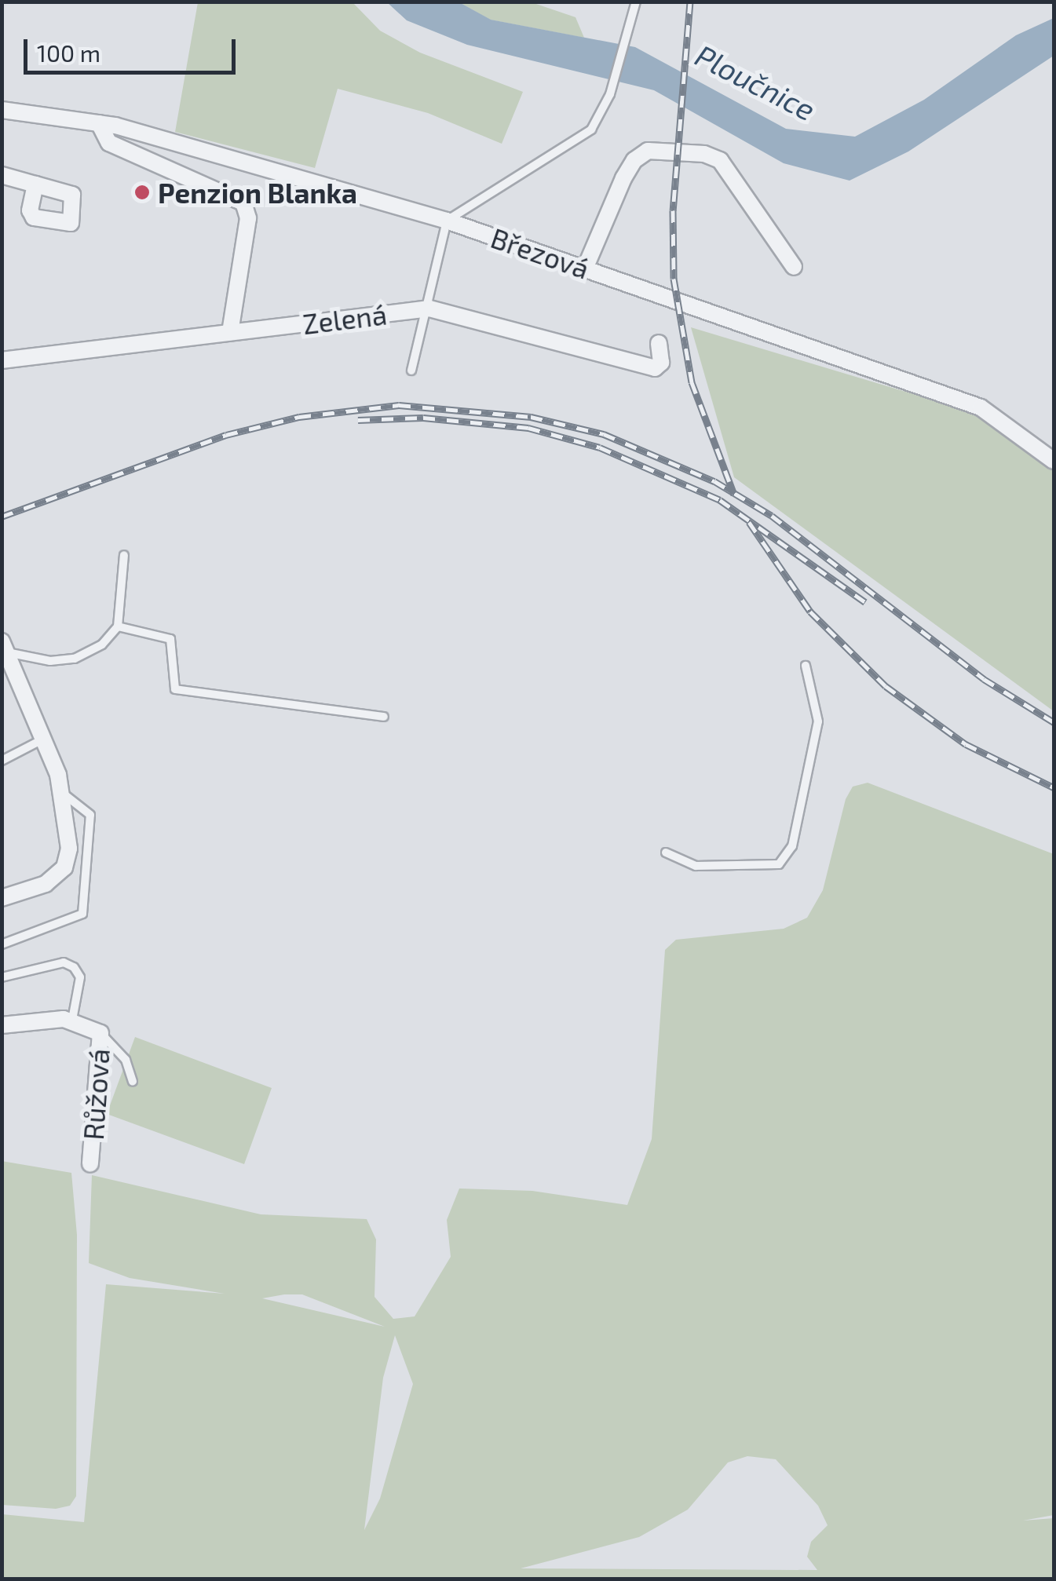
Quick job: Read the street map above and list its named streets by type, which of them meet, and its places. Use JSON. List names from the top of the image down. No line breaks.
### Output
{"streets":{"street":["Březová","Zelená","Růžová"]},"water":["Ploučnice"],"places":["Penzion Blanka"],"scale_bar":"100 m"}
